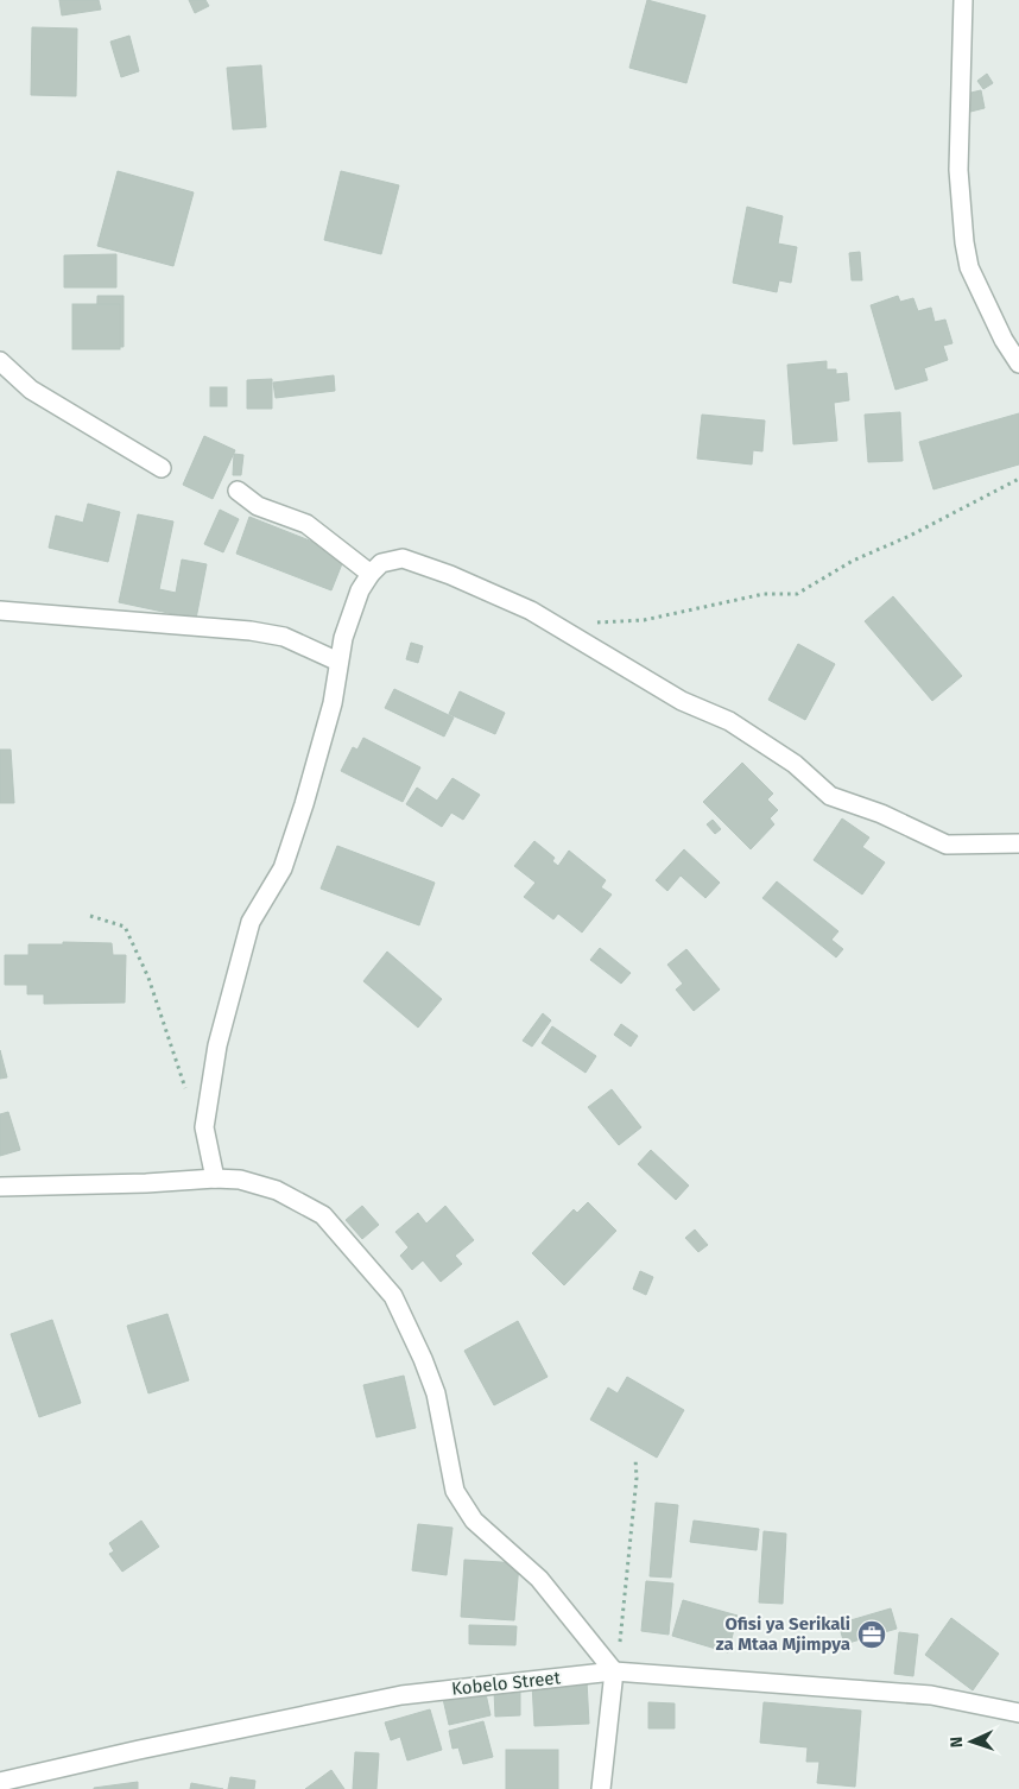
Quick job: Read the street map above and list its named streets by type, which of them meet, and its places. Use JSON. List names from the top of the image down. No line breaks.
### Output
{"streets":{"street":["Kobelo Street"]},"places":{"office":["Ofisi ya Serikali za Mtaa Mjimpya"]},"north":"left"}
